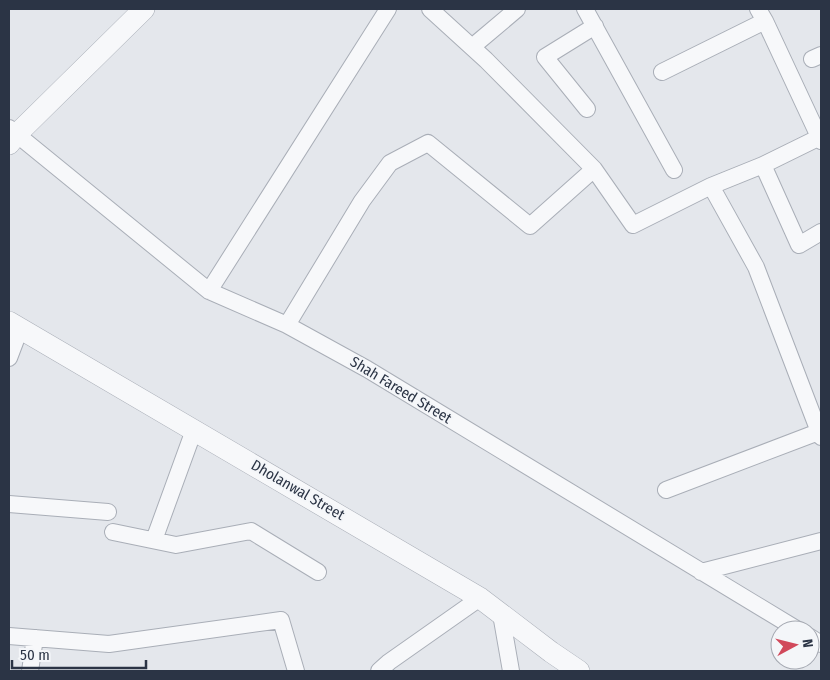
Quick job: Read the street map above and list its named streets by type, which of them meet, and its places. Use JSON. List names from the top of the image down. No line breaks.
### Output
{"streets":{"street":["Shah Fareed Street","Dholanwal Street"]},"scale_bar":"50 m","north":"right"}
